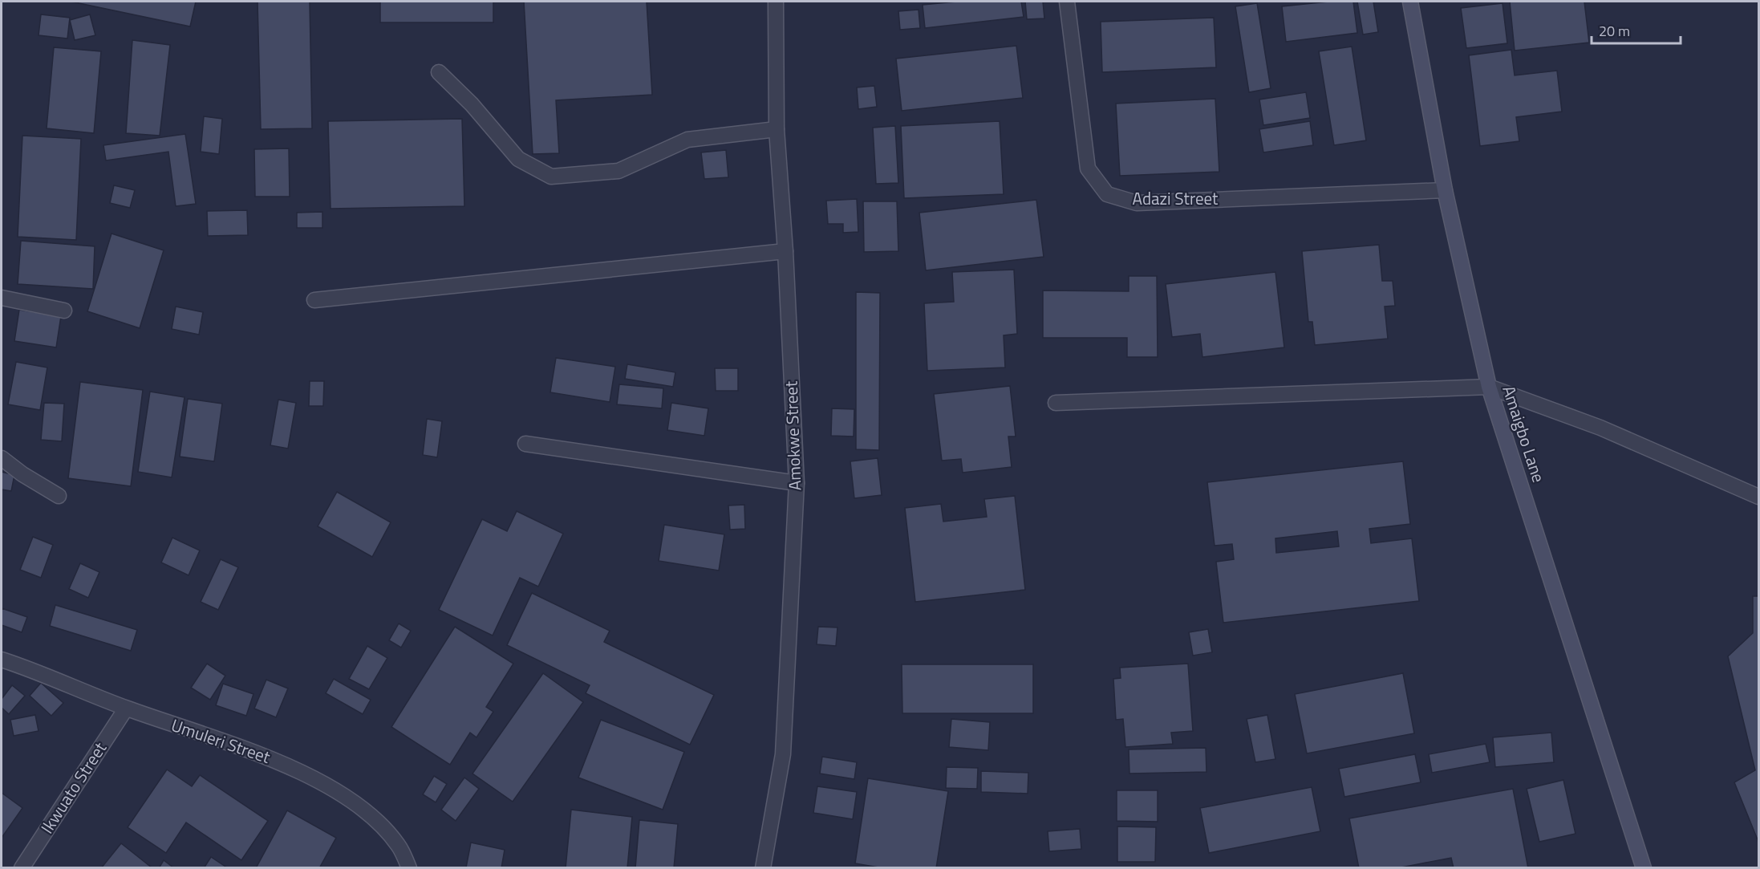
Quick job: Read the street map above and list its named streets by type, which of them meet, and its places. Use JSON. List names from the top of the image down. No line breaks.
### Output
{"streets":{"main road":["Amaigbo Lane"],"street":["Adazi Street","Amokwe Street","Umuleri Street","Ikwuato Street"]},"crossings":[["Adazi Street","Amaigbo Lane"],["Umuleri Street","Ikwuato Street"]],"scale_bar":"20 m"}
